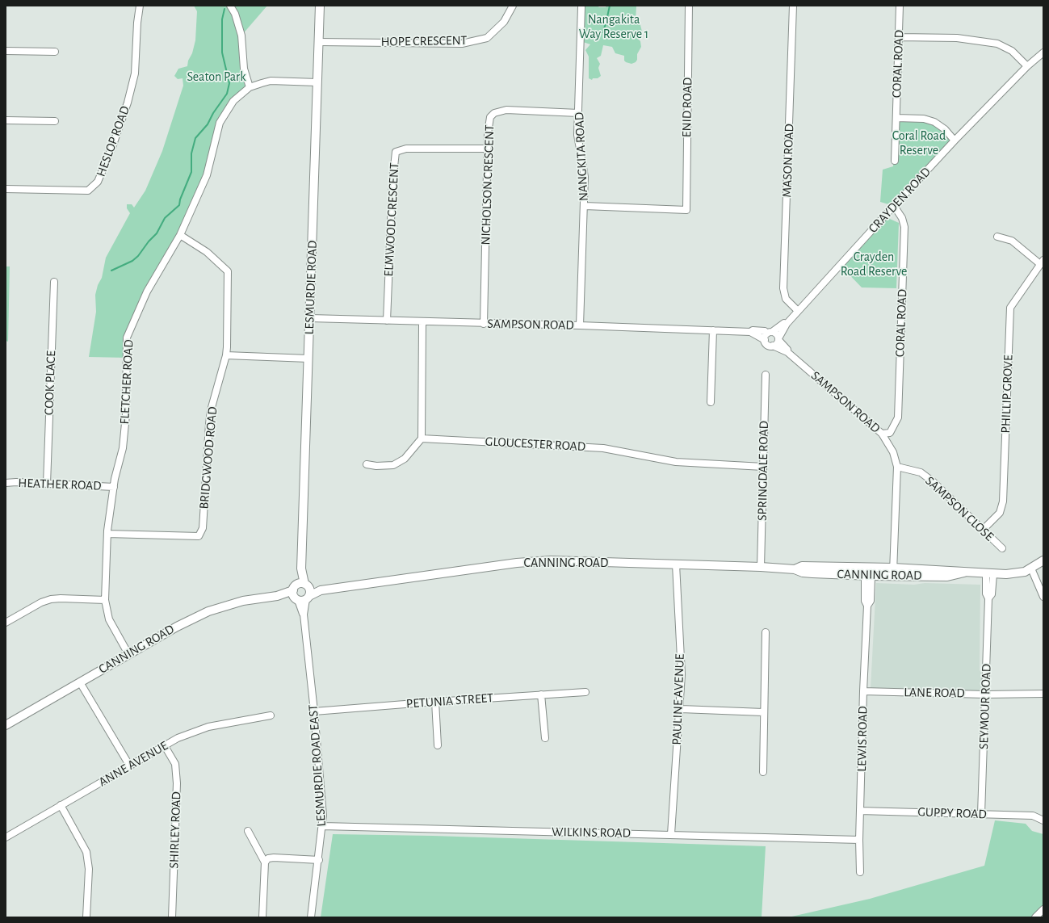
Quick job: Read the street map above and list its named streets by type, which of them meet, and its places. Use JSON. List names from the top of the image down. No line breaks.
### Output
{"streets":{"main road":["LESMURDIE ROAD","CANNING ROAD"],"street":["HOPE CRESCENT","CORAL ROAD","ENID ROAD","HESLOP ROAD","NANGKITA ROAD","MASON ROAD","NICHOLSON CRESCENT","CRAYDEN ROAD","ELMWOOD CRESCENT","SAMPSON ROAD","FLETCHER ROAD","COOK PLACE","PHILLIP GROVE","GLOUCESTER ROAD","BRIDGWOOD ROAD","SPRINGDALE ROAD","HEATHER ROAD","SAMPSON CLOSE","LANE ROAD","PAULINE AVENUE","PETUNIA STREET","SEYMOUR ROAD","LEWIS ROAD","ANNE AVENUE","LESMURDIE ROAD EAST","GUPPY ROAD","SHIRLEY ROAD","WILKINS ROAD"]},"crossings":[["HOPE CRESCENT","LESMURDIE ROAD"],["CORAL ROAD","CRAYDEN ROAD"],["CORAL ROAD","SAMPSON ROAD"],["ENID ROAD","NANGKITA ROAD"],["NANGKITA ROAD","NICHOLSON CRESCENT"],["NANGKITA ROAD","SAMPSON ROAD"],["MASON ROAD","CRAYDEN ROAD"],["NICHOLSON CRESCENT","ELMWOOD CRESCENT"],["NICHOLSON CRESCENT","SAMPSON ROAD"],["CRAYDEN ROAD","SAMPSON ROAD"],["ELMWOOD CRESCENT","SAMPSON ROAD"],["LESMURDIE ROAD","SAMPSON ROAD"],["LESMURDIE ROAD","FLETCHER ROAD"],["LESMURDIE ROAD","CANNING ROAD"],["LESMURDIE ROAD","LESMURDIE ROAD EAST"],["SAMPSON ROAD","SAMPSON CLOSE"],["SAMPSON ROAD","CANNING ROAD"],["FLETCHER ROAD","BRIDGWOOD ROAD"],["FLETCHER ROAD","HEATHER ROAD"],["FLETCHER ROAD","CANNING ROAD"],["COOK PLACE","HEATHER ROAD"],["PHILLIP GROVE","SAMPSON CLOSE"],["GLOUCESTER ROAD","SPRINGDALE ROAD"],["SPRINGDALE ROAD","CANNING ROAD"],["CANNING ROAD","PAULINE AVENUE"],["CANNING ROAD","SEYMOUR ROAD"],["CANNING ROAD","LEWIS ROAD"],["CANNING ROAD","LESMURDIE ROAD EAST"],["LANE ROAD","SEYMOUR ROAD"],["LANE ROAD","LEWIS ROAD"],["PAULINE AVENUE","WILKINS ROAD"],["PETUNIA STREET","LESMURDIE ROAD EAST"],["SEYMOUR ROAD","GUPPY ROAD"],["LEWIS ROAD","GUPPY ROAD"],["LEWIS ROAD","WILKINS ROAD"],["ANNE AVENUE","SHIRLEY ROAD"],["LESMURDIE ROAD EAST","WILKINS ROAD"]],"parks":["Nangakita Way Reserve 1","Seaton Park","Coral Road Reserve","Crayden Road Reserve"]}
